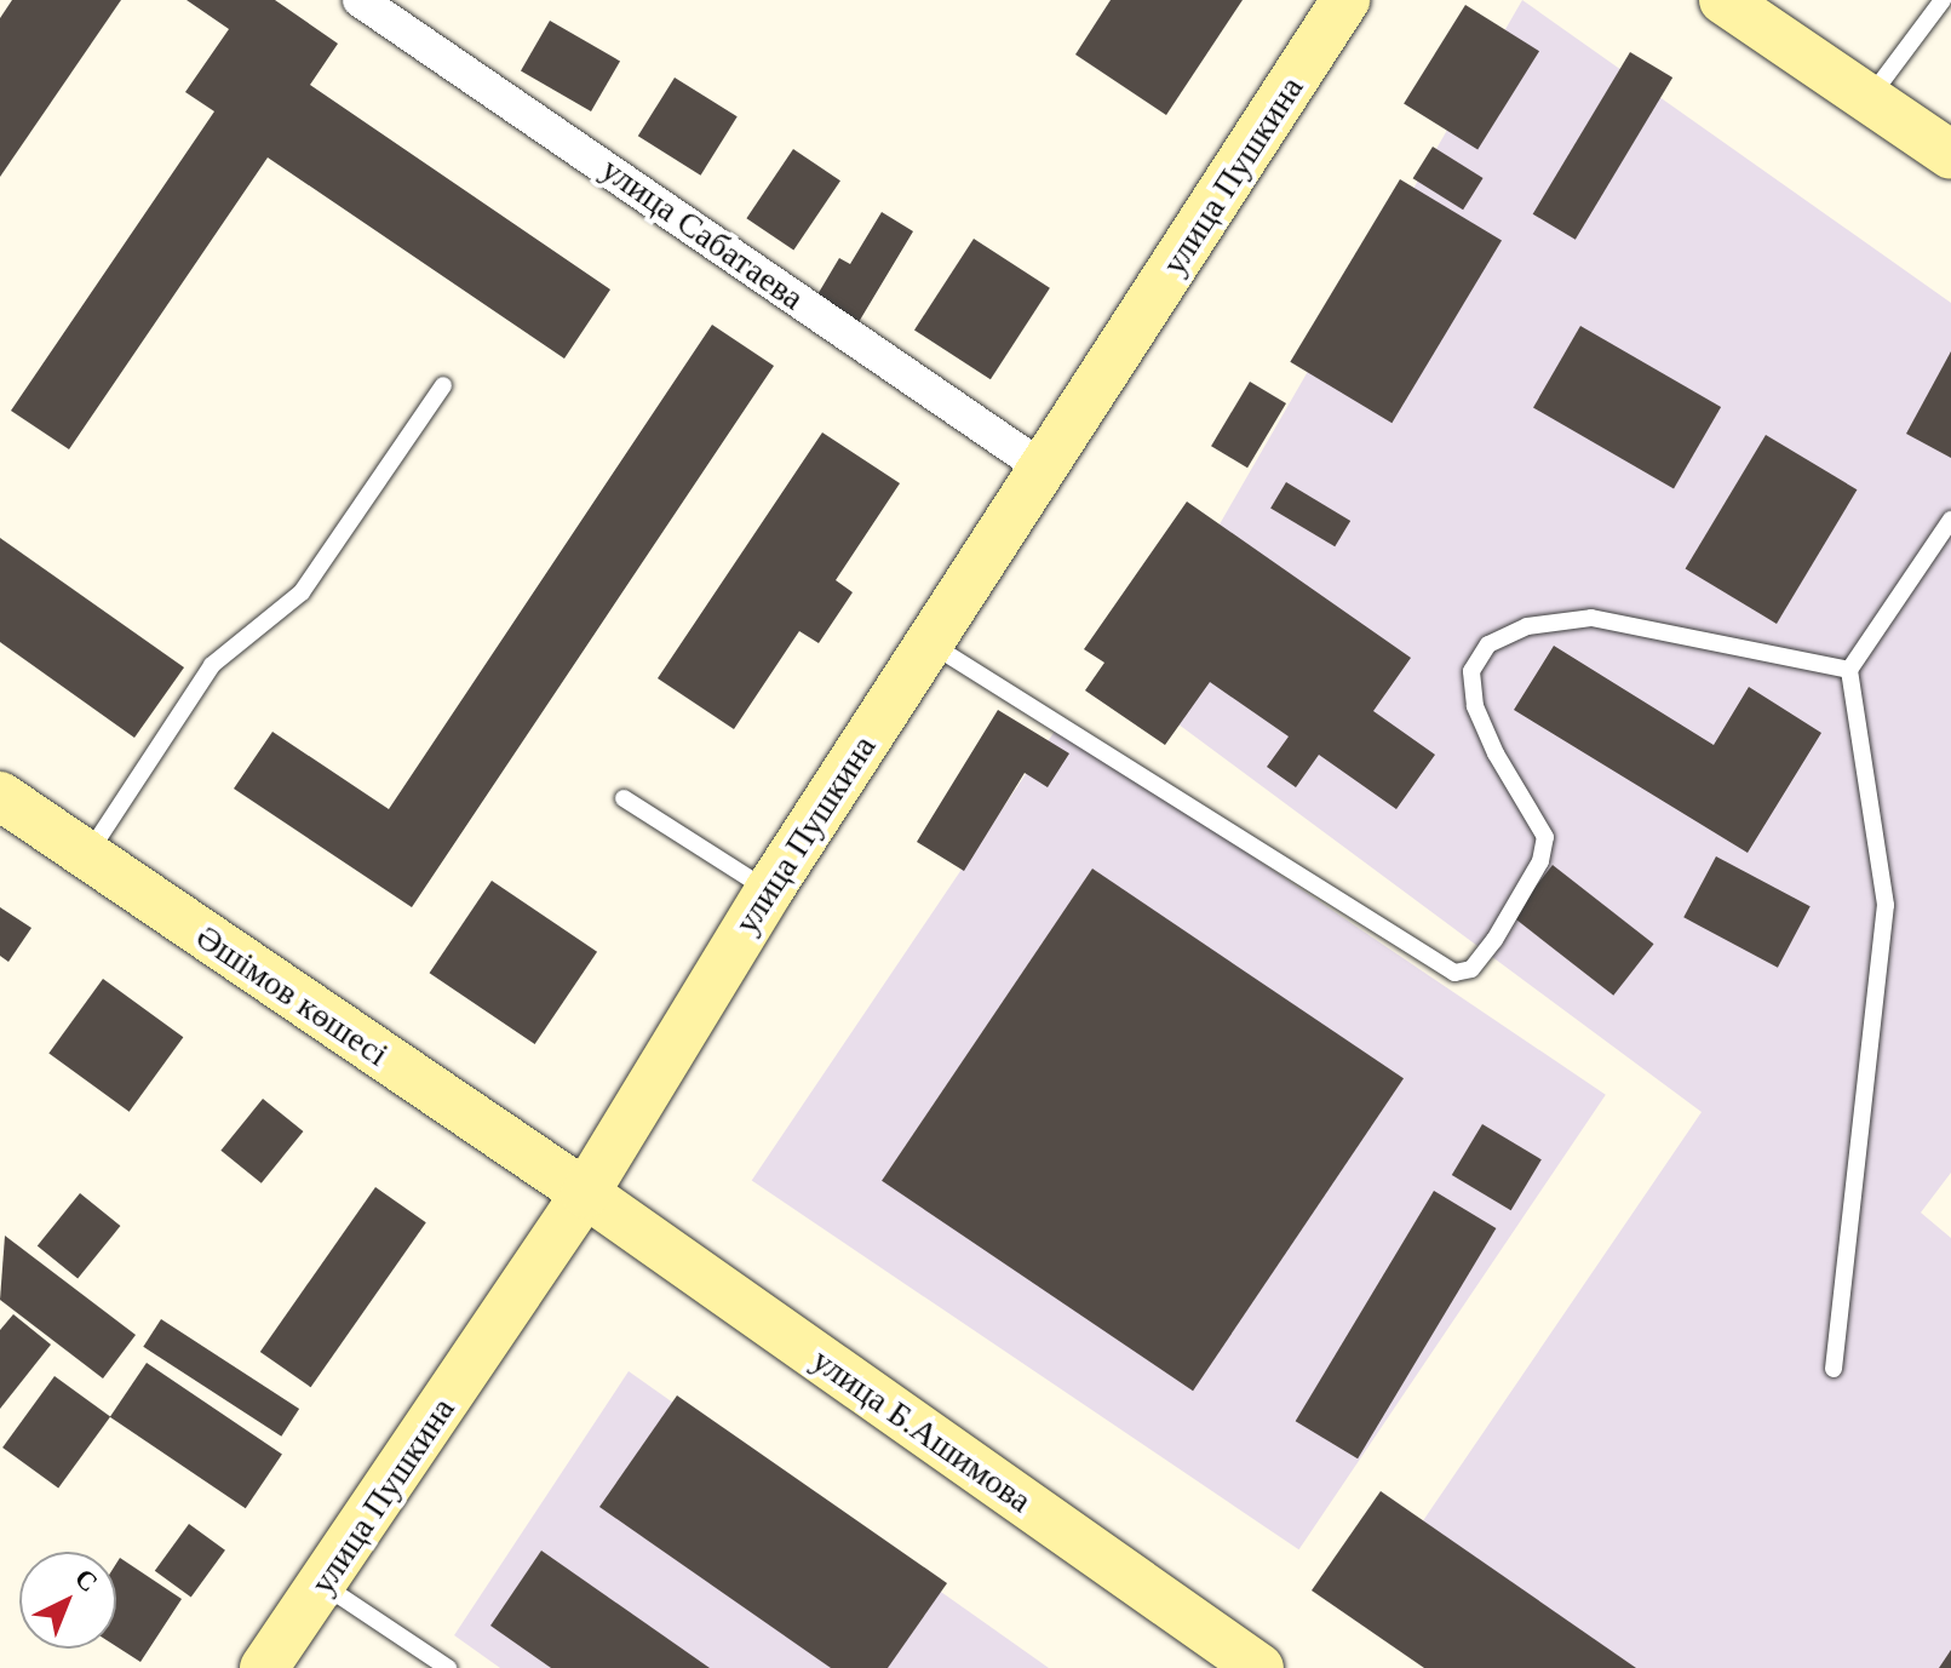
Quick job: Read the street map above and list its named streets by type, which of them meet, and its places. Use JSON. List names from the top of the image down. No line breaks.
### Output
{"streets":{"street":["улица Пушкина","улица Сабатаева","Әшімов көшесі","улица Б.Ашимова"]},"crossings":[["улица Пушкина","улица Сабатаева"],["улица Пушкина","Әшімов көшесі"],["улица Пушкина","улица Б.Ашимова"],["Әшімов көшесі","улица Б.Ашимова"]],"north":"top right"}
